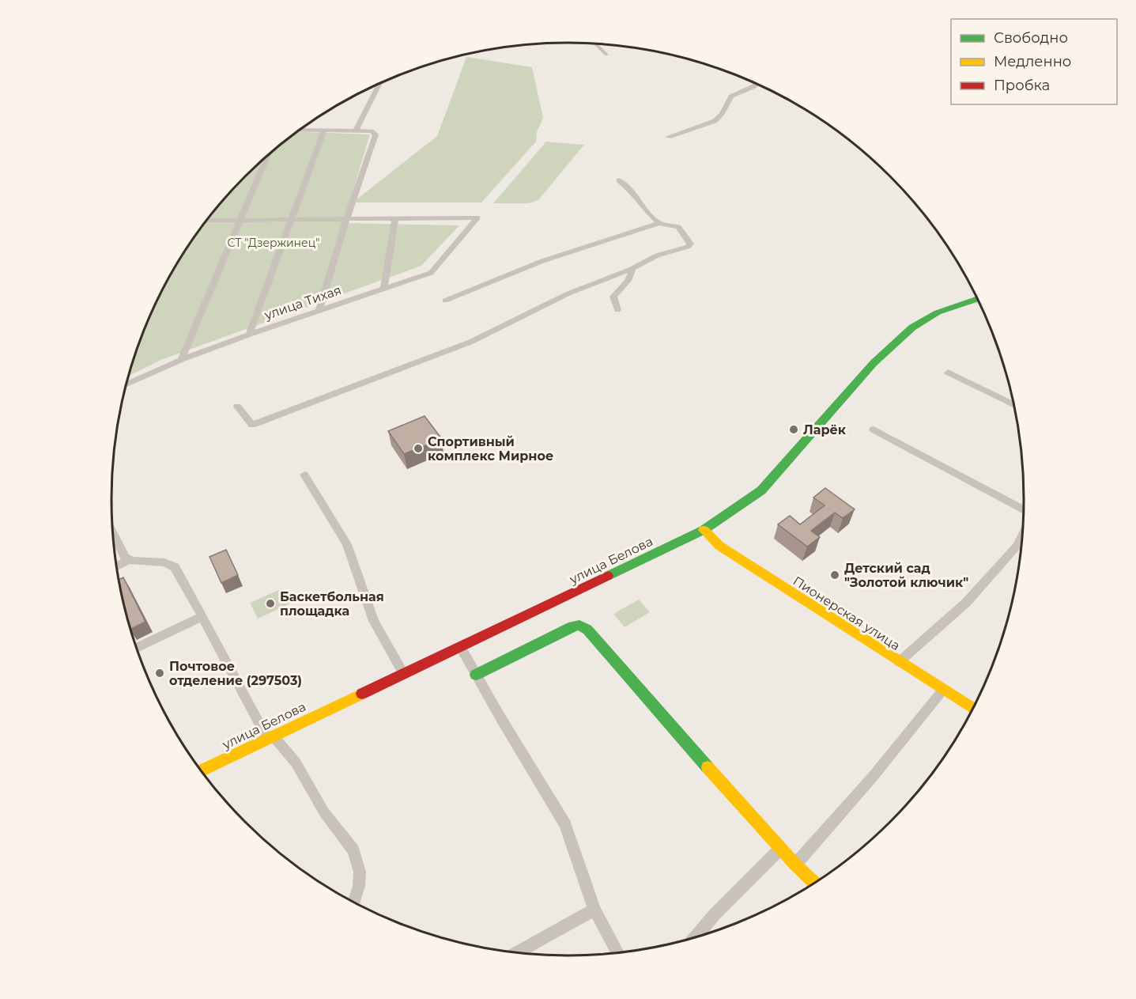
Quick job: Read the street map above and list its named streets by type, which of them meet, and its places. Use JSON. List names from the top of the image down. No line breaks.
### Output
{"streets":{"main road":["улица Белова","Пионерская улица"],"street":["улица Тихая"]},"crossings":[["улица Белова","Пионерская улица"]],"parks":["СТ \"Дзержинец\""],"places":["Ларёк","Спортивный комплекс Мирное","Детский сад \"Золотой ключик\"","Баскетбольная площадка","Почтовое отделение (297503)"],"legend":["Свободно","Медленно","Пробка"]}
